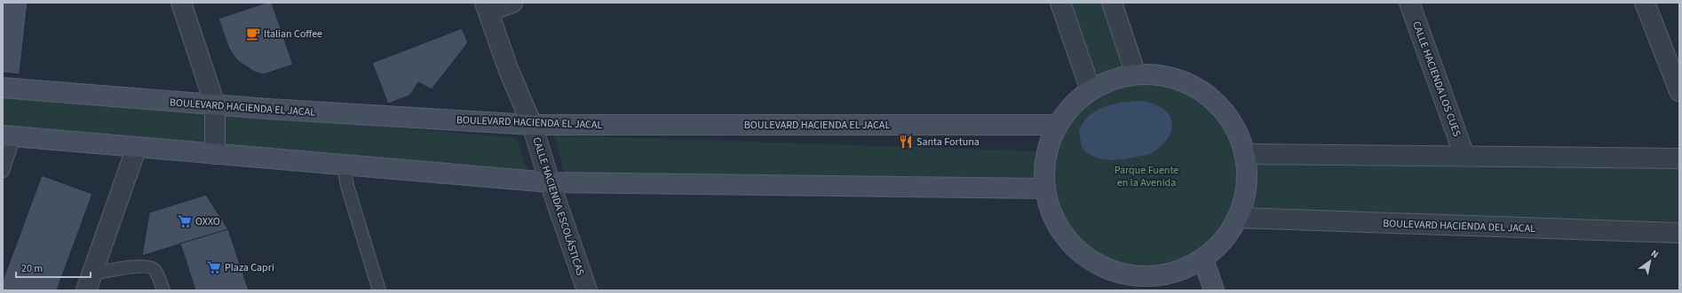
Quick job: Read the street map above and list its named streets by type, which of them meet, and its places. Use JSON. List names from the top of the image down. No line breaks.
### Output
{"streets":{"main road":["BOULEVARD HACIENDA EL JACAL"],"street":["CALLE HACIENDA LOS CUES","CALLE HACIENDA ESCOLÁSTICAS","BOULEVARD HACIENDA DEL JACAL"]},"crossings":[["BOULEVARD HACIENDA EL JACAL","CALLE HACIENDA ESCOLÁSTICAS"]],"parks":["Parque Fuente en la Avenida"],"places":{"cafe":["Italian Coffee"],"restaurant":["Santa Fortuna"],"supermarket":["OXXO","Plaza Capri"]},"scale_bar":"20 m","north":"top right"}
